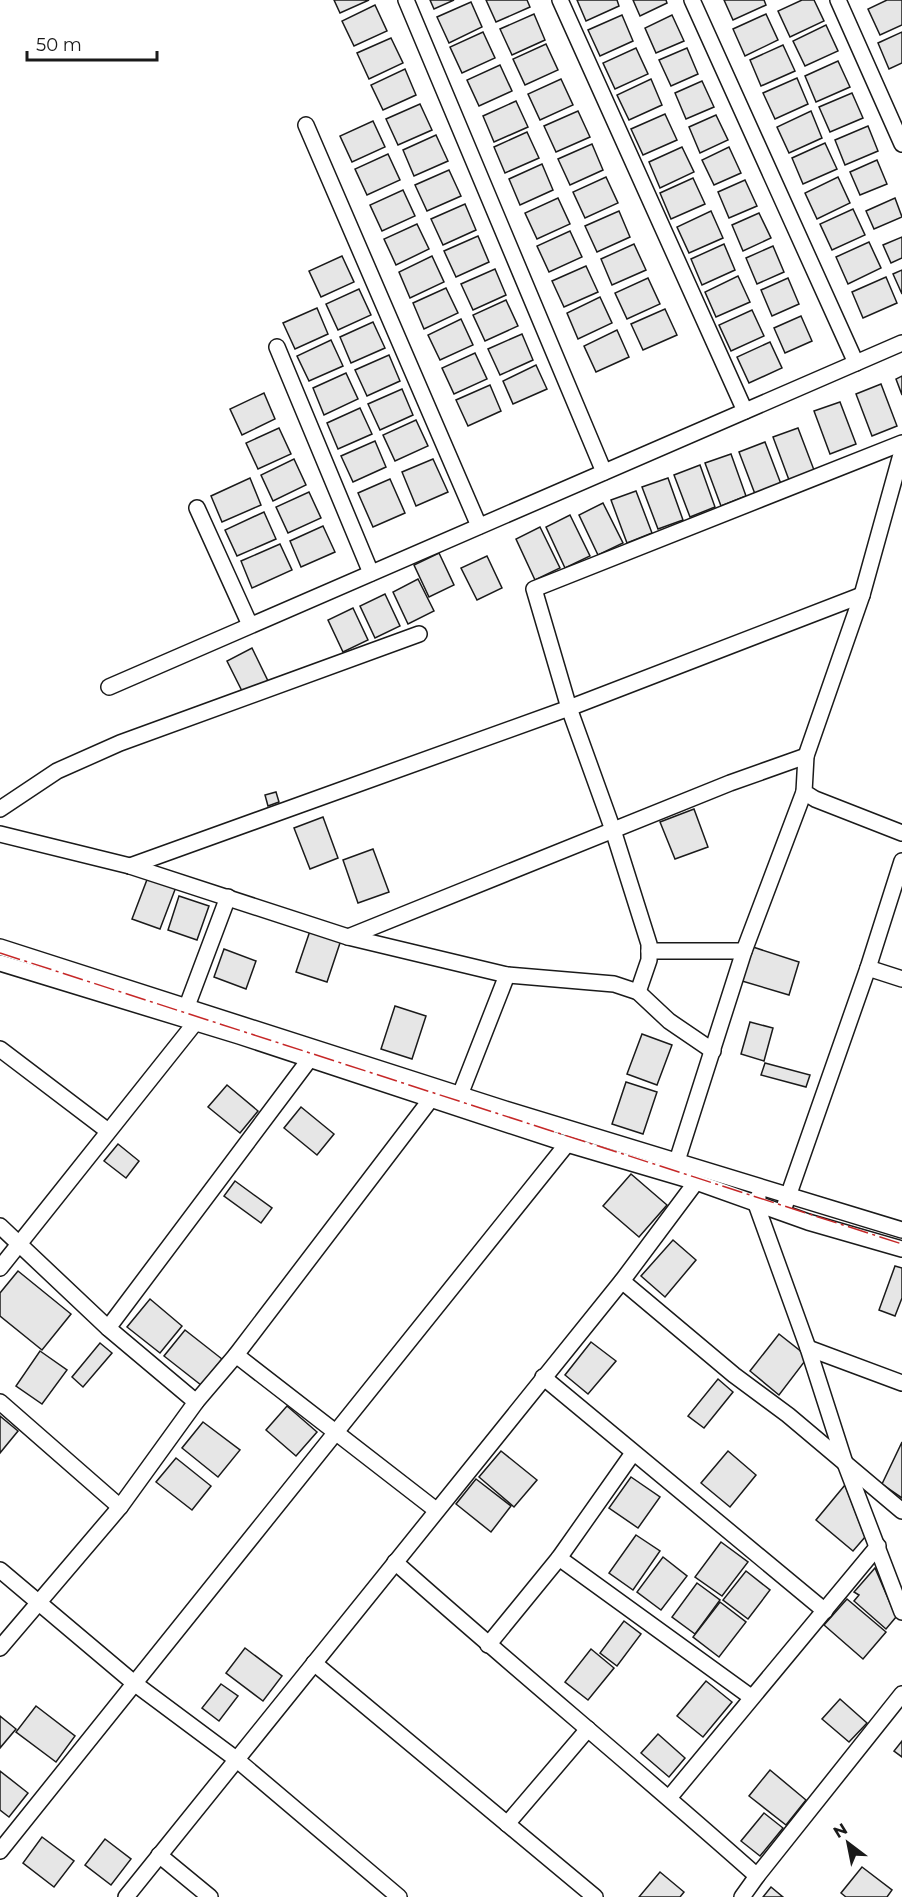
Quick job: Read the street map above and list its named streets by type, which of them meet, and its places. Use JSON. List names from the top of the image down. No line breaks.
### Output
{"scale_bar":"50 m","north":"top left"}
